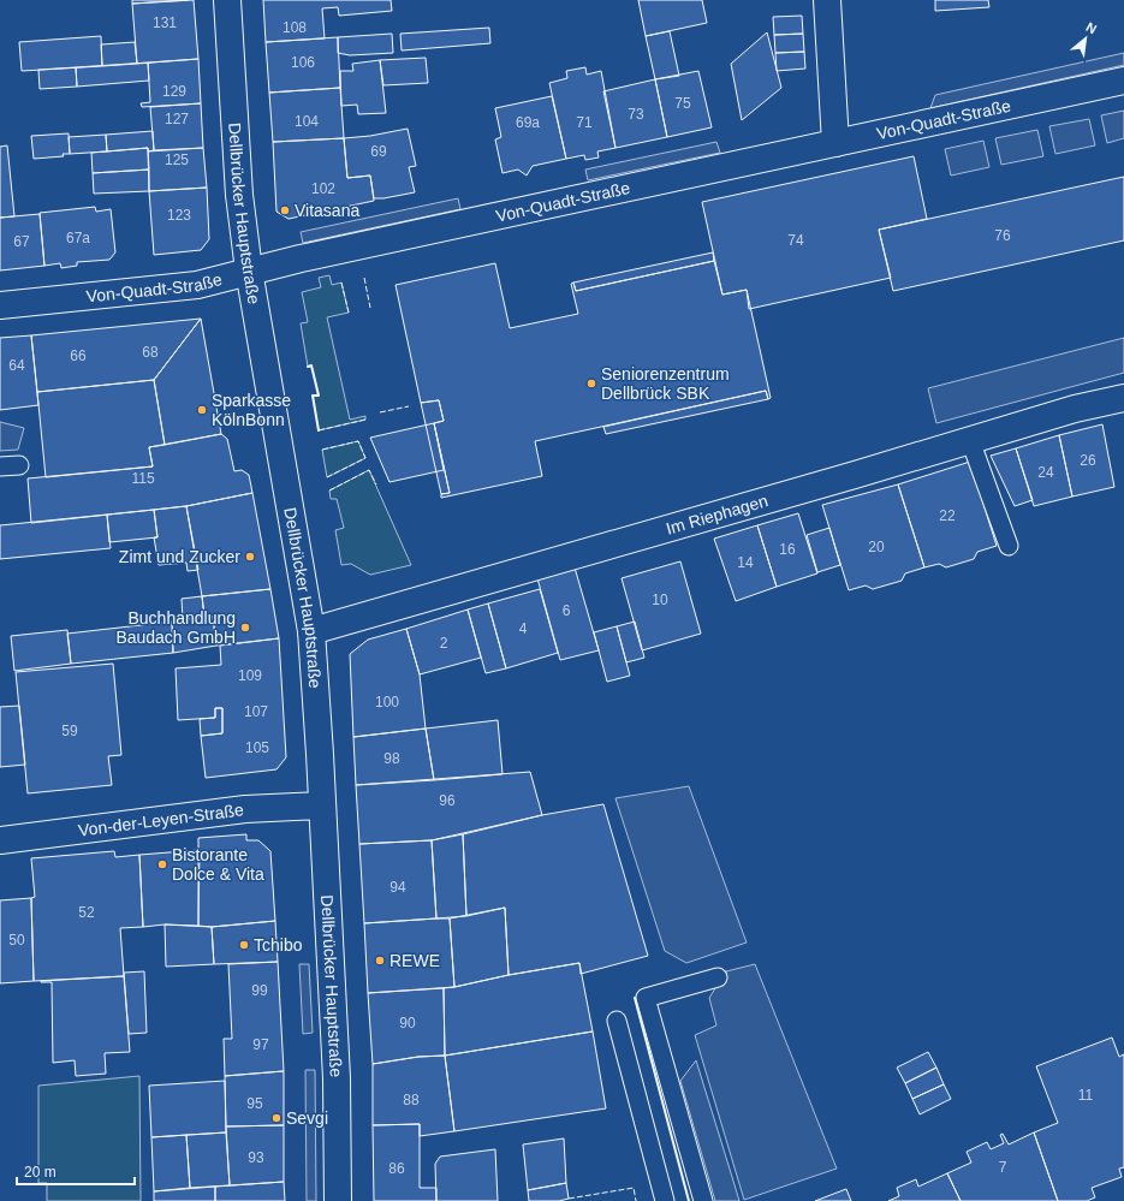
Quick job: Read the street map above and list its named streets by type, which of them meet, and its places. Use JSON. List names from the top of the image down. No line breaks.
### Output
{"streets":{"street":["Von-Quadt-Straße","Dellbrücker Hauptstraße","Im Riephagen","Von-der-Leyen-Straße"]},"crossings":[["Von-Quadt-Straße","Dellbrücker Hauptstraße"],["Dellbrücker Hauptstraße","Im Riephagen"],["Dellbrücker Hauptstraße","Von-der-Leyen-Straße"]],"places":["Vitasana","Seniorenzentrum Dellbrück SBK","Sparkasse KölnBonn","Zimt und Zucker","Buchhandlung Baudach GmbH","Bistorante Dolce & Vita","Tchibo","REWE","Sevgi"],"house_numbers":["131","108","106","129","75","73","127","104","69a","71","69","125","102","123","76","67a","74","67","68","66","64","26","24","115","22","20","16","14","10","6","4","2","109","100","107","59","105","98","96","94","52","50","99","90","97","11","88","95","93","7","86"],"scale_bar":"20 m","north":"top right"}
